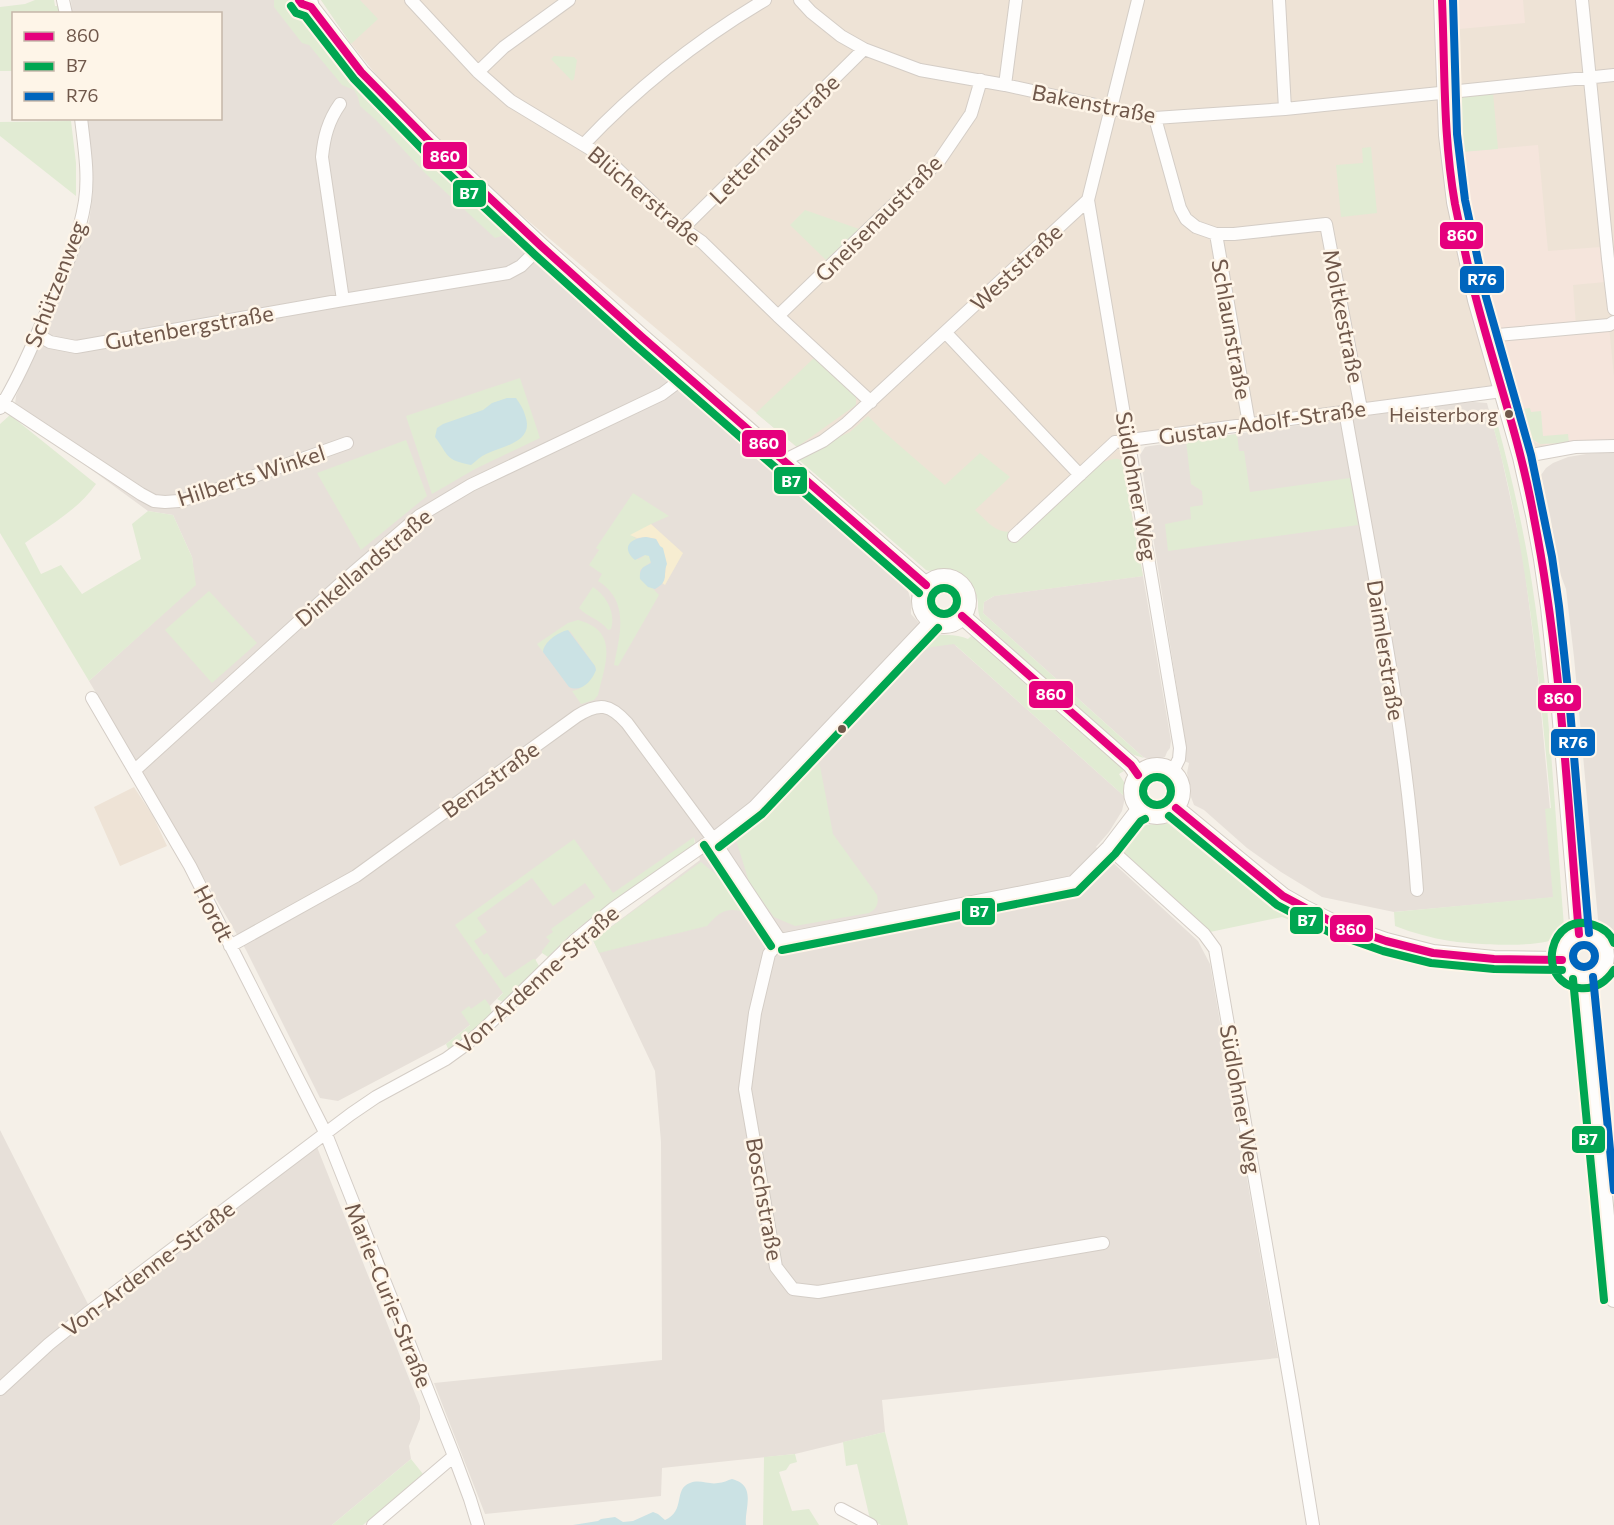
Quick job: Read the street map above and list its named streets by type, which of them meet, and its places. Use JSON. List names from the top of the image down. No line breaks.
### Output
{"streets":{"street":["Bakenstraße","Letterhausstraße","Blücherstraße","Gneisenaustraße","Weststraße","Schützenweg","Moltkestraße","Gutenbergstraße","Schlaunstraße","Gustav-Adolf-Straße","Hilberts Winkel","Südlohner Weg","Dinkellandstraße","Daimlerstraße","Benzstraße","Hordt","Von-Ardenne-Straße","Boschstraße","Marie-Curie-Straße"]},"crossings":[["Bakenstraße","Letterhausstraße"],["Bakenstraße","Gneisenaustraße"],["Letterhausstraße","Blücherstraße"],["Blücherstraße","Gneisenaustraße"],["Blücherstraße","Weststraße"],["Weststraße","Südlohner Weg"],["Schützenweg","Gutenbergstraße"],["Schützenweg","Hilberts Winkel"],["Moltkestraße","Schlaunstraße"],["Moltkestraße","Gustav-Adolf-Straße"],["Schlaunstraße","Gustav-Adolf-Straße"],["Gustav-Adolf-Straße","Südlohner Weg"],["Gustav-Adolf-Straße","Daimlerstraße"],["Dinkellandstraße","Hordt"],["Benzstraße","Hordt"],["Benzstraße","Von-Ardenne-Straße"],["Hordt","Von-Ardenne-Straße"],["Hordt","Marie-Curie-Straße"],["Von-Ardenne-Straße","Marie-Curie-Straße"]],"places":["Heisterborg"],"lines":["transit line 860","transit line R76","transit line B7"],"legend":["860","B7","R76"]}
